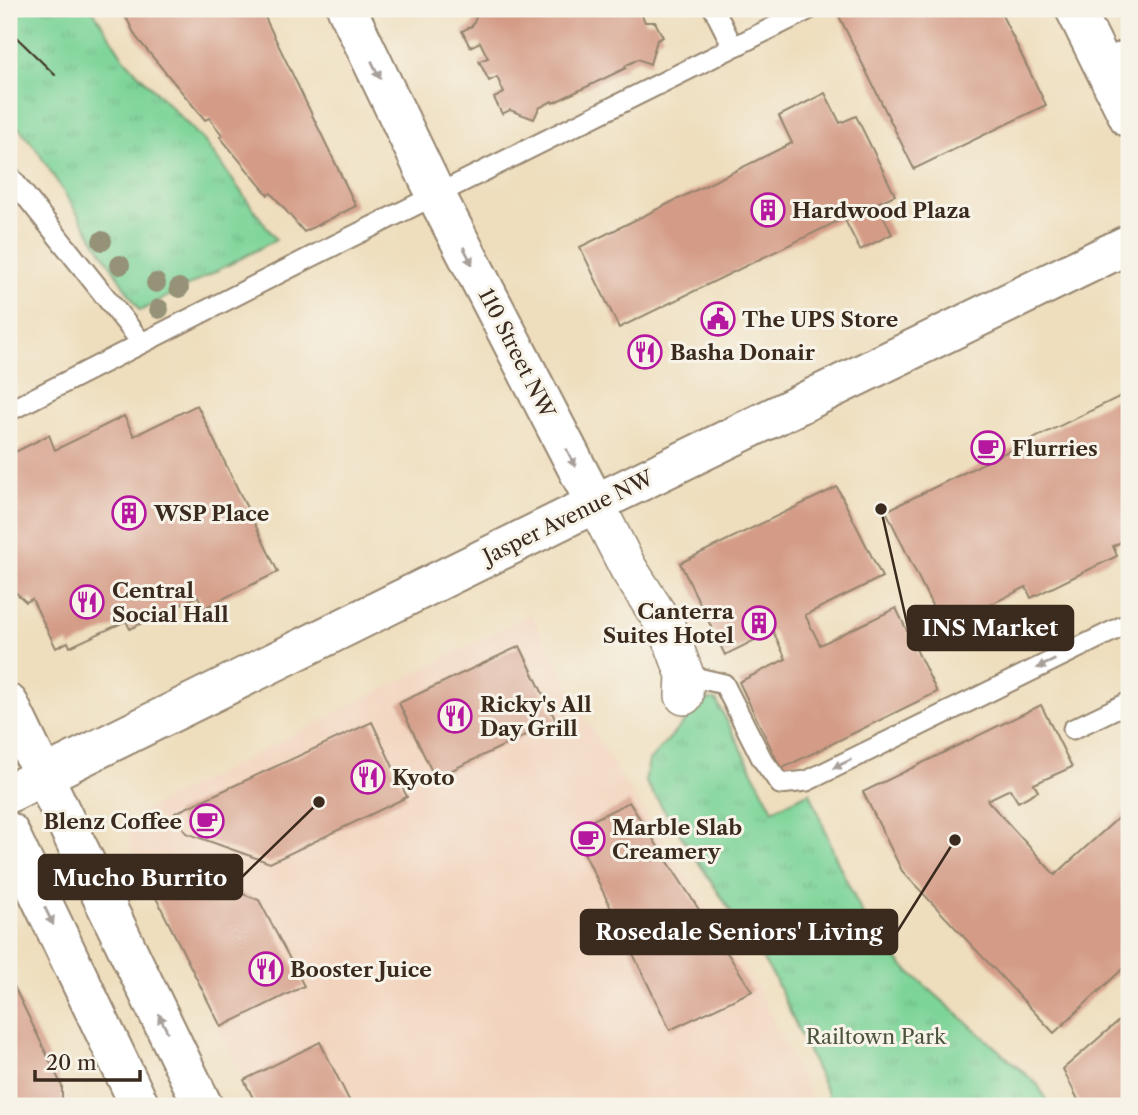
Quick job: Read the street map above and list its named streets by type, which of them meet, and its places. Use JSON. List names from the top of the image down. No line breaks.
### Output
{"streets":{"main road":["110 Street NW","Jasper Avenue NW"]},"crossings":[["110 Street NW","Jasper Avenue NW"]],"one_way":["110 Street NW"],"parks":["Railtown Park"],"places":{"building":["Hardwood Plaza","WSP Place","Canterra Suites Hotel"],"public building":["The UPS Store"],"restaurant":["Basha Donair","Central Social Hall","Ricky's All Day Grill","Kyoto","Booster Juice"],"cafe":["Flurries","Blenz Coffee","Marble Slab Creamery"],"other":["INS Market","Mucho Burrito","Rosedale Seniors' Living"]},"scale_bar":"20 m"}
